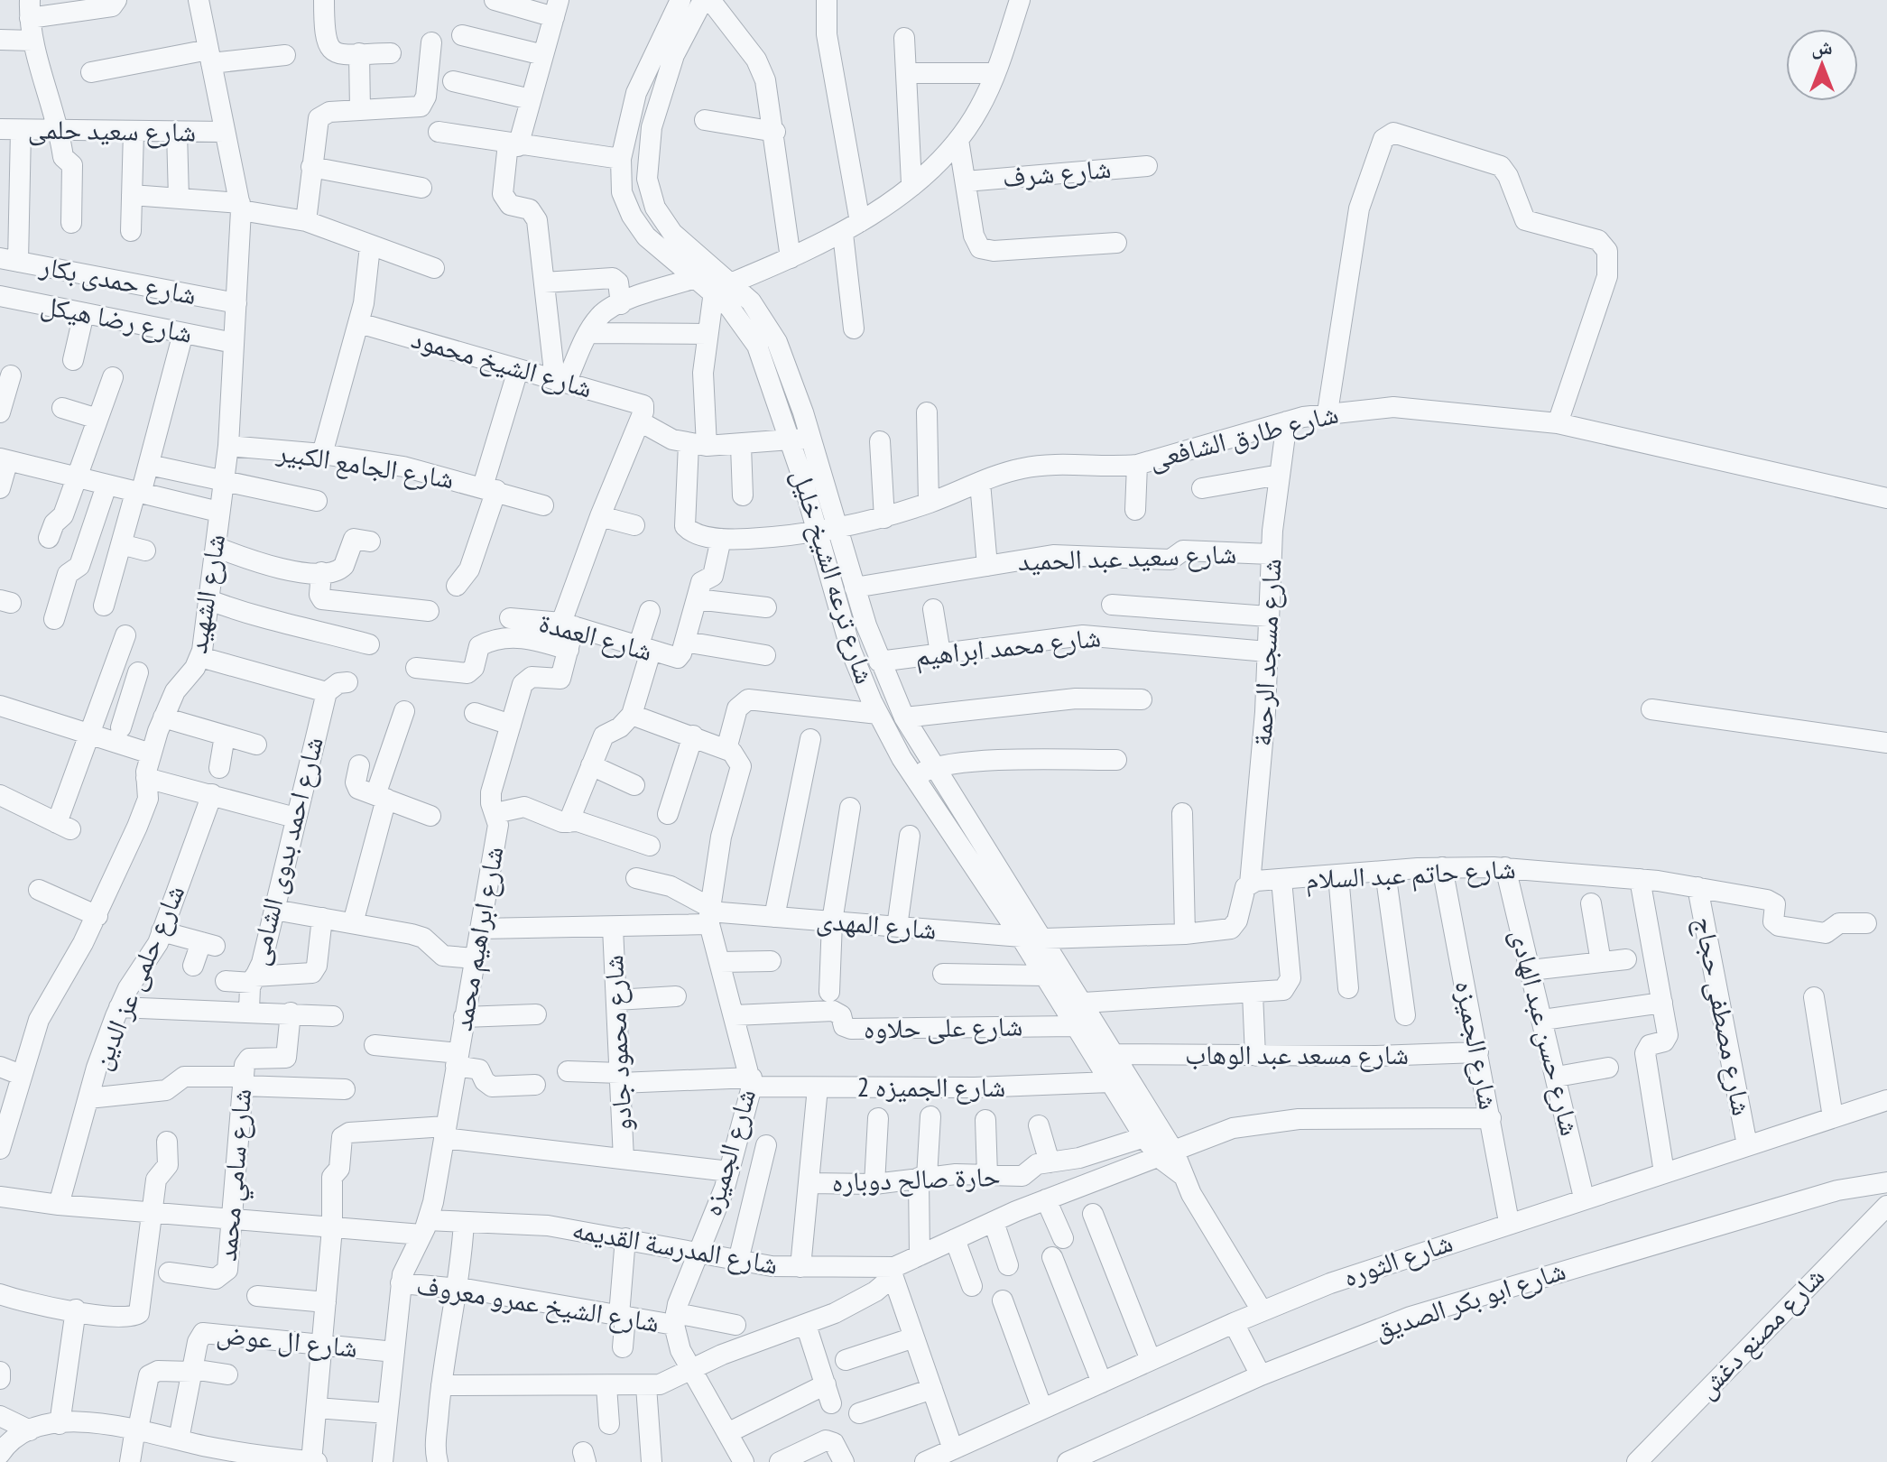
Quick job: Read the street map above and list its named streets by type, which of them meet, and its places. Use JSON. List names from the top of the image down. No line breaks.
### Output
{"streets":{"street":["شارع سعيد حلمى","شارع شرف","شارع حمدى بكار","شارع رضا هيكل","شارع الشيخ محمود","شارع طارق الشافعى","شارع الجامع الكبير","شارع سعيد عبد الحميد","شارع ترعه الشيخ خليل","شارع الشهيد","شارع العمدة","شارع محمد ابراهيم","شارع مسجد الرحمة","شارع احمد بدوى الشامى","شارع حاتم عبد السلام","شارع المهدى","شارع ابراهيم محمد","شارع حلمى عز الدين","شارع مصطفى حجاج","شارع على حلاوه","شارع حسن عبد الهادى","شارع محمود جادو","شارع الجميزه","شارع مسعد عبد الوهاب","شارع الجميزه 2","شارع سامي محمد","حارة صالح دوباره","شارع المدرسة القديمه","شارع الثوره","شارع ابو بكر الصديق","شارع الشيخ عمرو معروف","شارع مصنع دغش","شارع ال عوض"]},"crossings":[["شارع سعيد حلمى","شارع الشهيد"],["شارع حمدى بكار","شارع الشهيد"],["شارع رضا هيكل","شارع الشهيد"],["شارع طارق الشافعى","شارع ترعه الشيخ خليل"],["شارع طارق الشافعى","شارع العمدة"],["شارع طارق الشافعى","شارع مسجد الرحمة"],["شارع الجامع الكبير","شارع الشهيد"],["شارع سعيد عبد الحميد","شارع ترعه الشيخ خليل"],["شارع سعيد عبد الحميد","شارع مسجد الرحمة"],["شارع ترعه الشيخ خليل","شارع محمد ابراهيم"],["شارع ترعه الشيخ خليل","شارع المهدى"],["شارع ترعه الشيخ خليل","شارع على حلاوه"],["شارع ترعه الشيخ خليل","شارع مسعد عبد الوهاب"],["شارع ترعه الشيخ خليل","شارع الجميزه 2"],["شارع ترعه الشيخ خليل","حارة صالح دوباره"],["شارع ترعه الشيخ خليل","شارع المدرسة القديمه"],["شارع ترعه الشيخ خليل","شارع الثوره"],["شارع محمد ابراهيم","شارع مسجد الرحمة"],["شارع مسجد الرحمة","شارع حاتم عبد السلام"],["شارع حاتم عبد السلام","شارع مصطفى حجاج"],["شارع حاتم عبد السلام","شارع حسن عبد الهادى"],["شارع حاتم عبد السلام","شارع الجميزه"],["شارع المهدى","شارع ابراهيم محمد"],["شارع المهدى","شارع محمود جادو"],["شارع المهدى","شارع الجميزه"],["شارع ابراهيم محمد","شارع المدرسة القديمه"],["شارع ابراهيم محمد","شارع الشيخ عمرو معروف"],["شارع ابراهيم محمد","شارع ال عوض"],["شارع حلمى عز الدين","شارع المدرسة القديمه"],["شارع مصطفى حجاج","شارع الثوره"],["شارع على حلاوه","شارع الجميزه"],["شارع حسن عبد الهادى","شارع الثوره"],["شارع محمود جادو","شارع الجميزه 2"],["شارع الجميزه","شارع مسعد عبد الوهاب"],["شارع الجميزه","شارع الجميزه 2"],["شارع الجميزه","شارع المدرسة القديمه"],["شارع الجميزه","شارع الثوره"],["شارع الجميزه","شارع الشيخ عمرو معروف"],["شارع سامي محمد","شارع المدرسة القديمه"]],"north":"top"}
